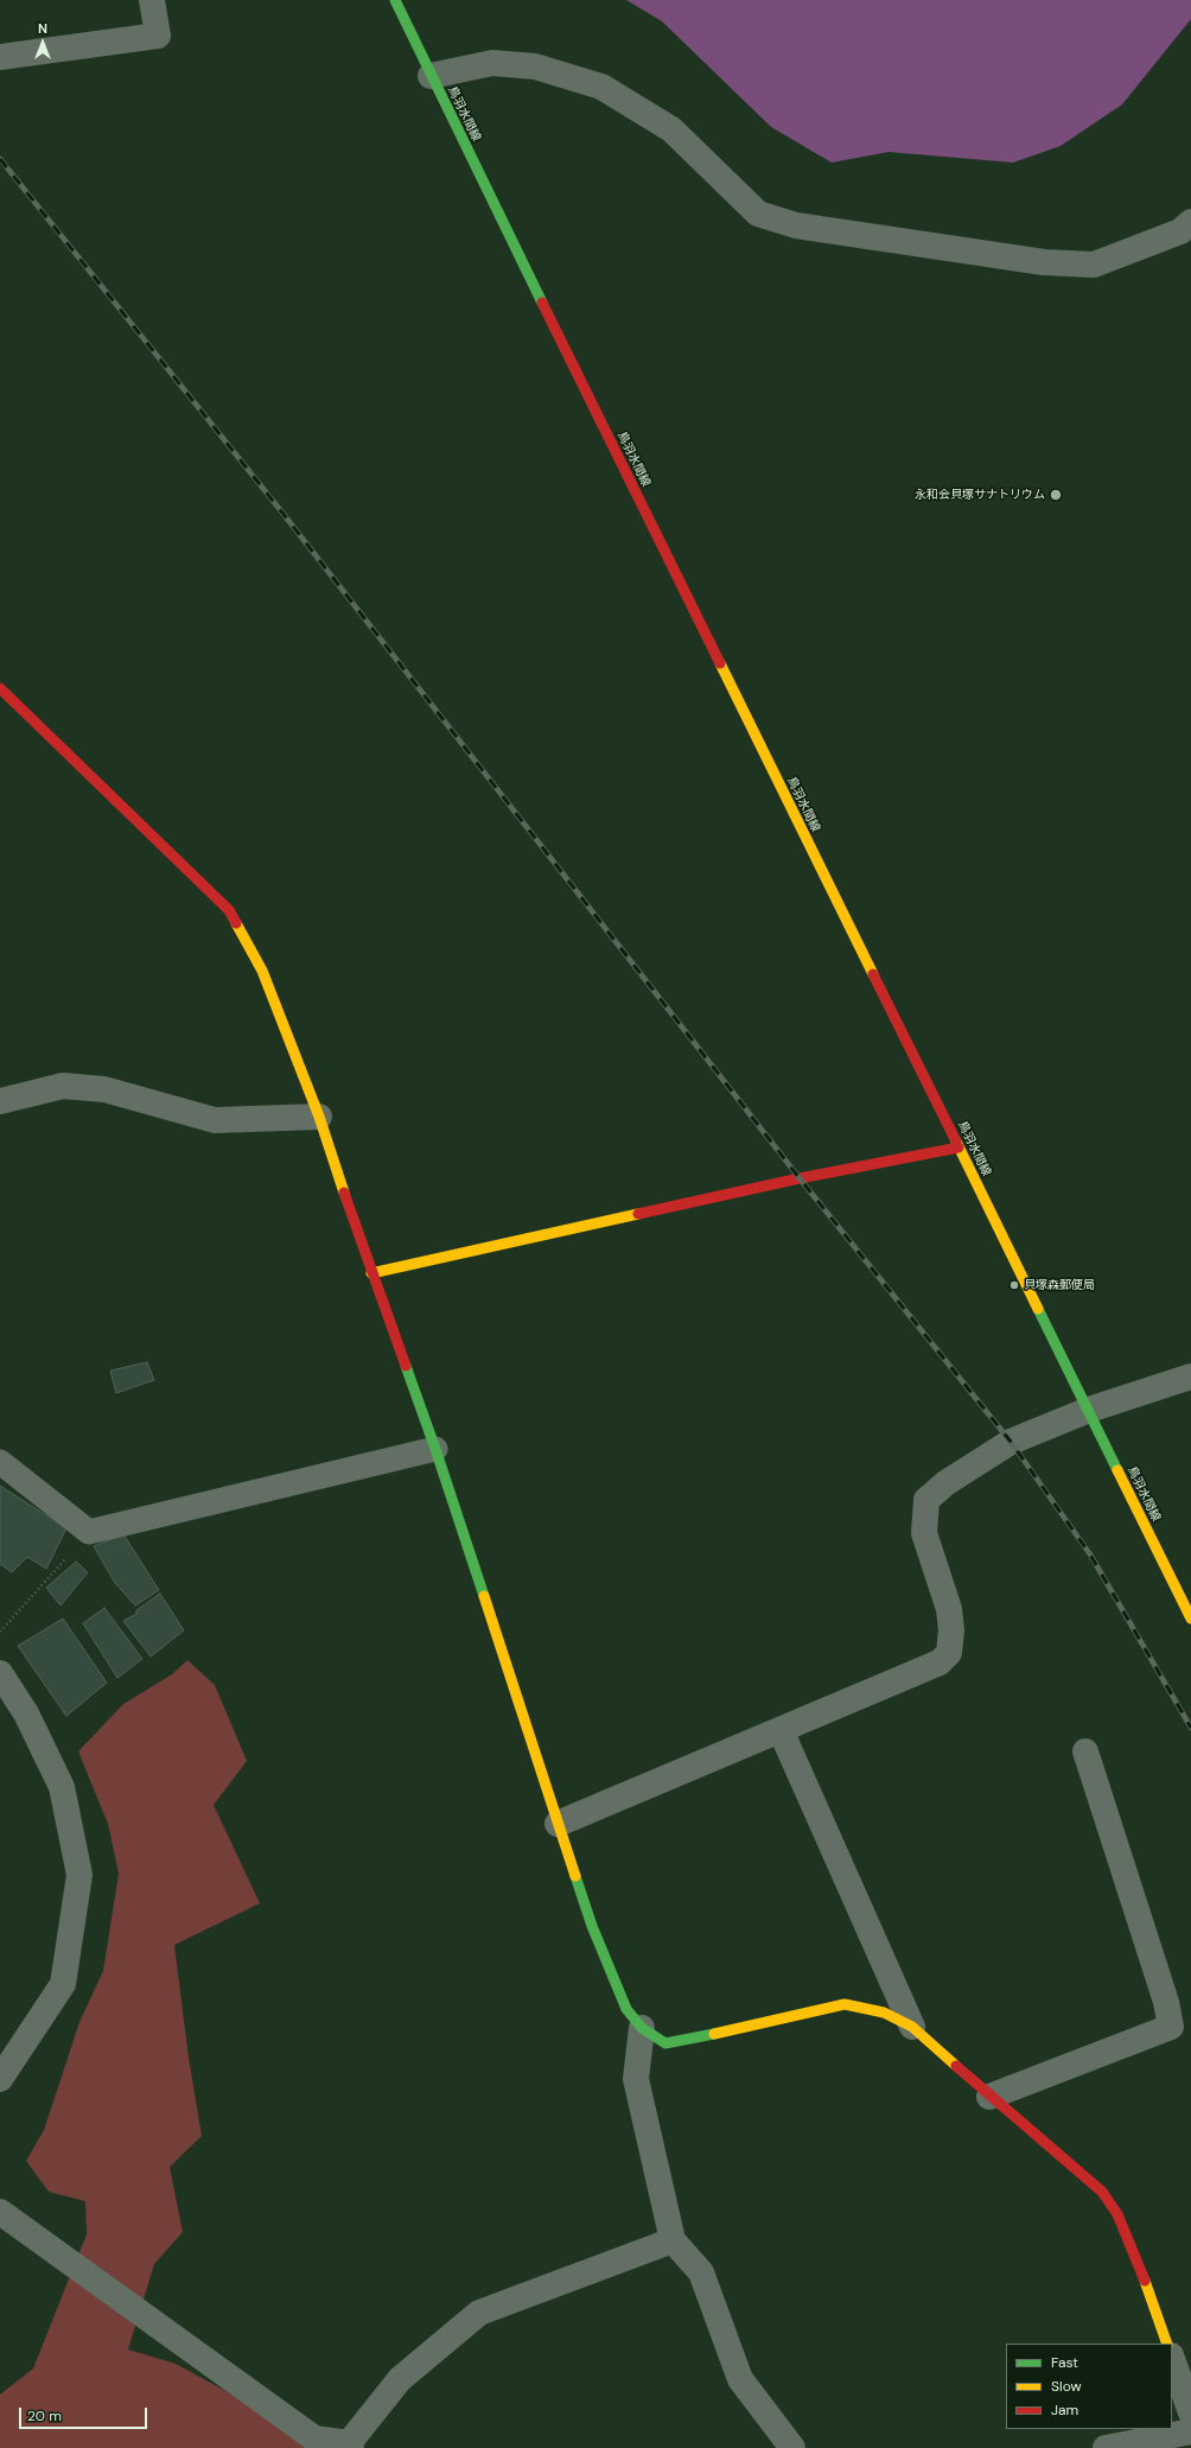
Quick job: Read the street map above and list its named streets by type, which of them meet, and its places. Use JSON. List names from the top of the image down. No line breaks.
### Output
{"streets":{"street":["鳥羽水間線"]},"places":["永和会貝塚サナトリウム","貝塚森郵便局"],"legend":["Fast","Slow","Jam"],"scale_bar":"20 m","north":"top"}
